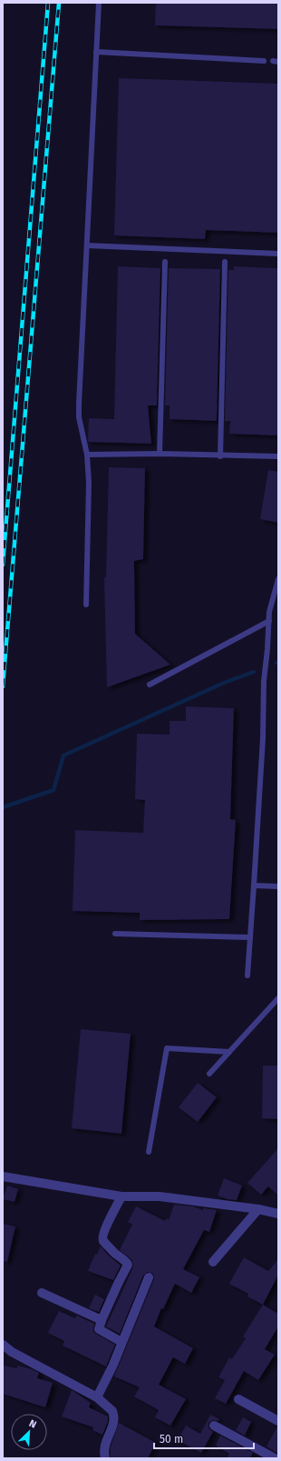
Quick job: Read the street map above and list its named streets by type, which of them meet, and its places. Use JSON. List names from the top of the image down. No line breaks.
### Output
{"scale_bar":"50 m","north":"top right"}
